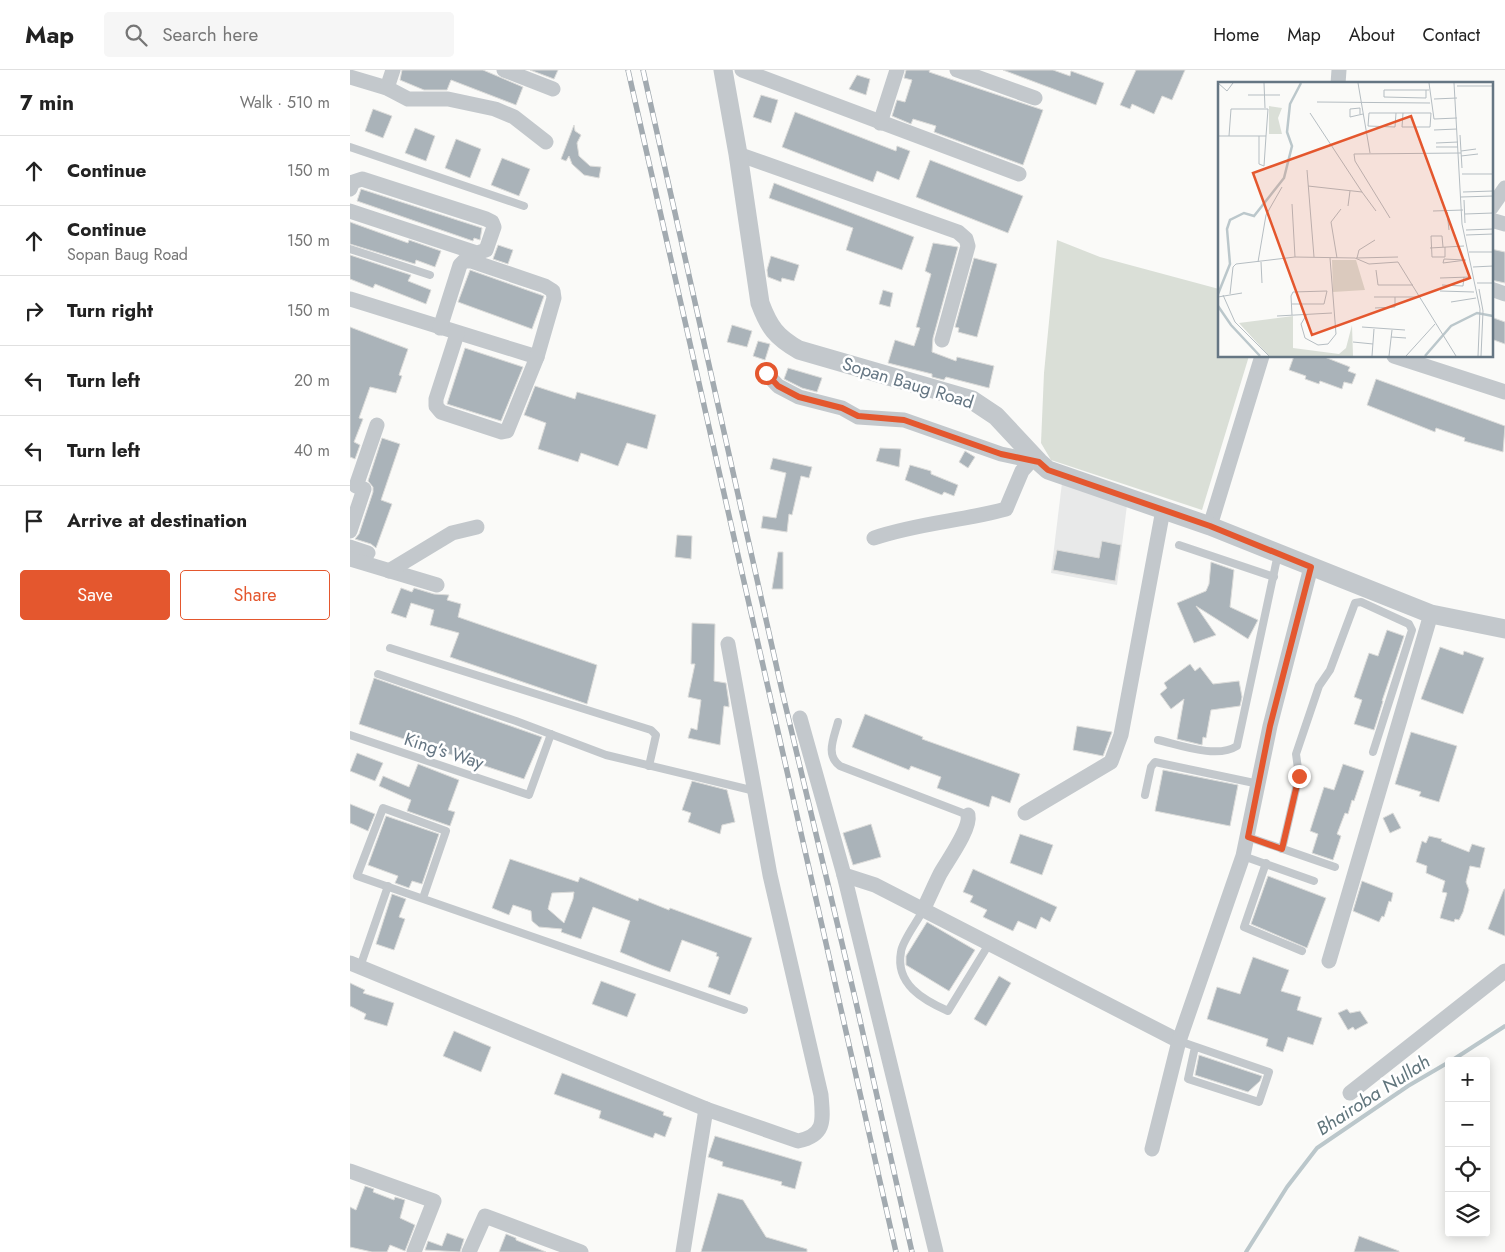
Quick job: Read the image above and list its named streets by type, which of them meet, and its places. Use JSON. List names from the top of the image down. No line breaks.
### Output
{"streets":{"street":["Sopan Baug Road"],"lane":["King's Way"]},"water":["Bhairoba Nullah"],"page":{"header":"Map","search":"Search here","nav":["Home","Map","About","Contact"],"heading":["7 min","Walk · 510 m"],"list":[["Continue","150 m"],["Continue","Sopan Baug Road","150 m"],["Turn right","150 m"],["Turn left","20 m"],["Turn left","40 m"],"Arrive at destination"],"buttons":["Save","Share"],"map_buttons":["+","−"]}}
